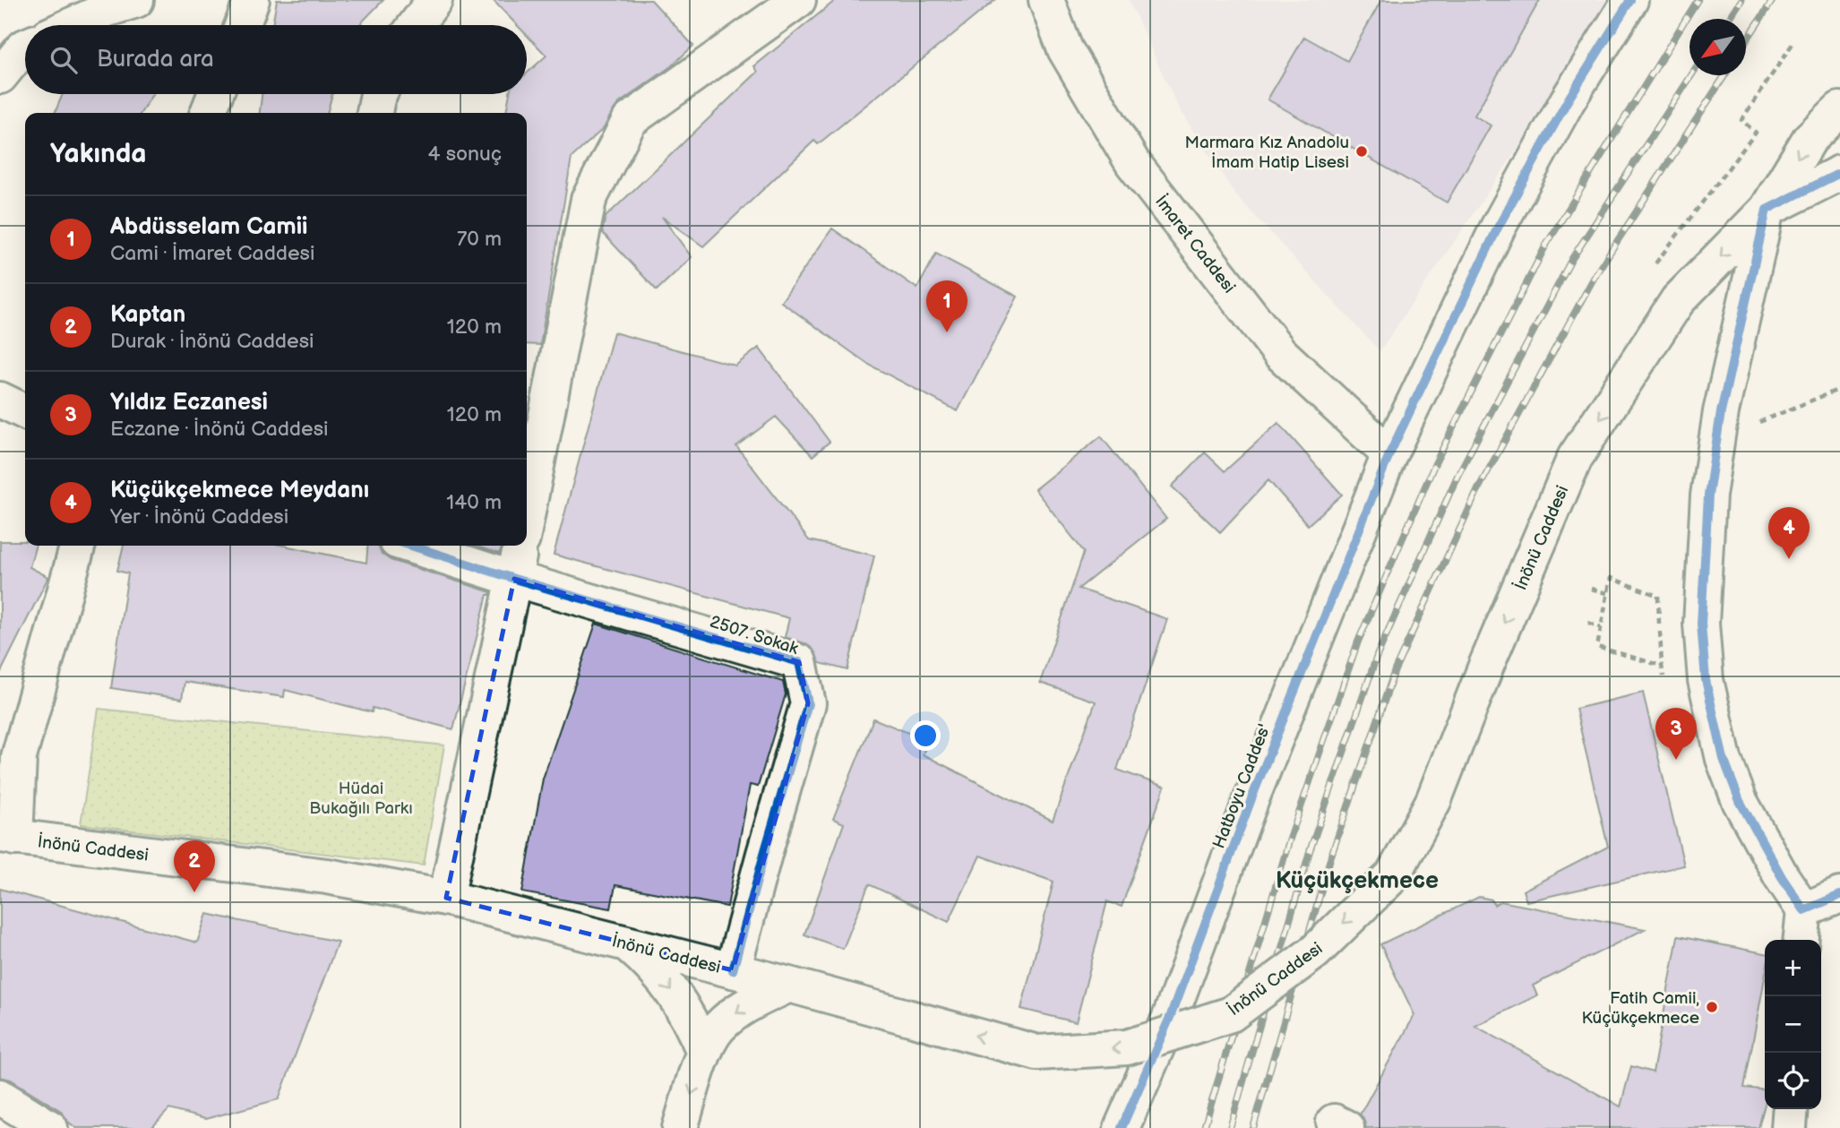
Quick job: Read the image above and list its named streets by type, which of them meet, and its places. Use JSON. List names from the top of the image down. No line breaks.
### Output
{"streets":{"street":["İmaret Caddesi","İnönü Caddesi","2507. Sokak","Hatboyu Caddes'"]},"crossings":[["İmaret Caddesi","Hatboyu Caddes'"],["İnönü Caddesi","2507. Sokak"]],"one_way":["İnönü Caddesi"],"districts":["Küçükçekmece"],"parks":["Hüdai Bukağılı Parkı"],"places":["Marmara Kız Anadolu İmam Hatip Lisesi","Fatih Camii, Küçükçekmece"],"north":"bottom left","page":{"search":"Burada ara","heading":["Yakında","4 sonuç"],"list":[{"mark":"1","name":"Abdüsselam Camii","note":"Cami · İmaret Caddesi","value":"70 m"},{"mark":"2","name":"Kaptan","note":"Durak · İnönü Caddesi","value":"120 m"},{"mark":"3","name":"Yıldız Eczanesi","note":"Eczane · İnönü Caddesi","value":"120 m"},{"mark":"4","name":"Küçükçekmece Meydanı","note":"Yer · İnönü Caddesi","value":"140 m"}],"pins":["1","4","3","2"],"map_buttons":["+","−"]}}
